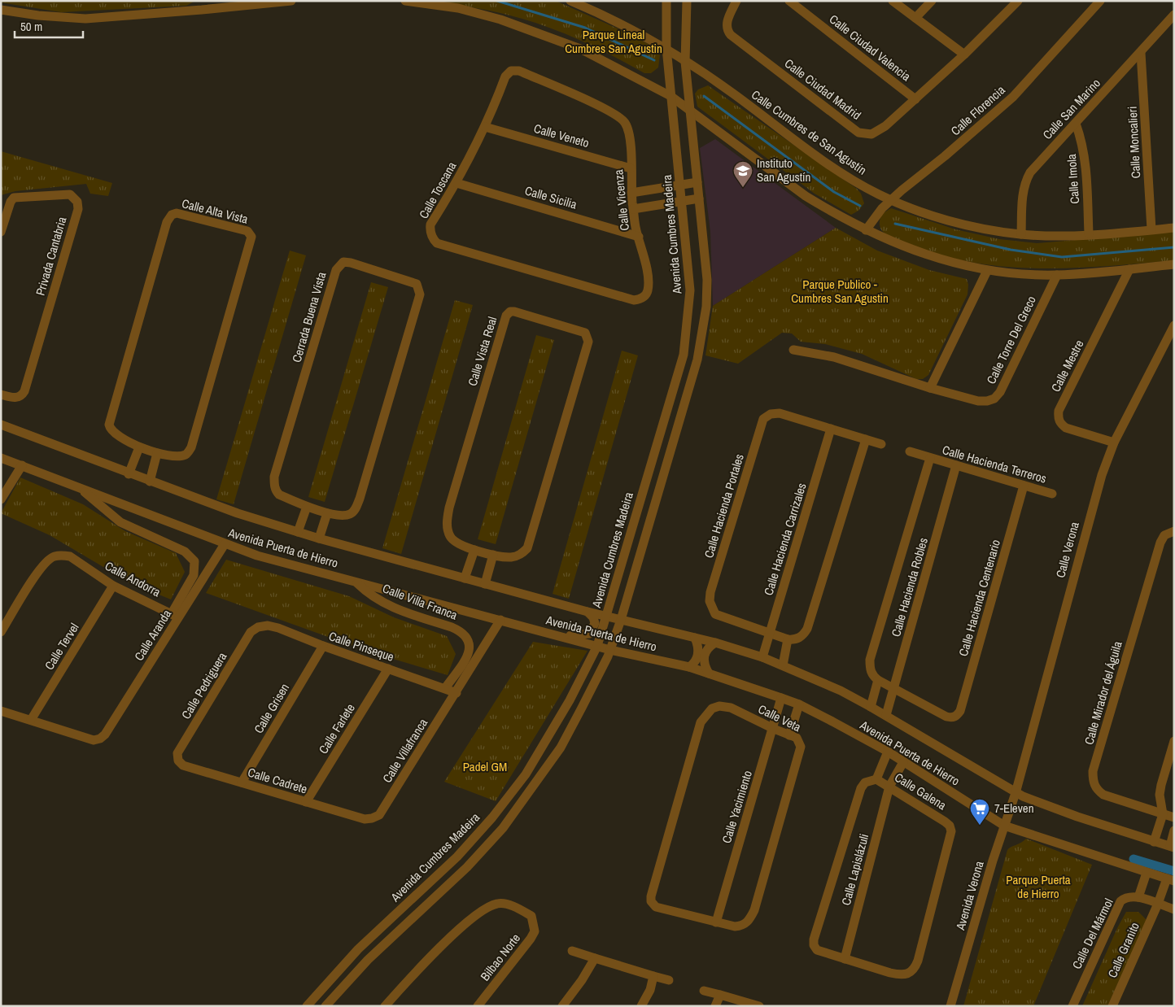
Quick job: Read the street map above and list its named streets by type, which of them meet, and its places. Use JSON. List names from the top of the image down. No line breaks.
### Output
{"streets":{"street":["Calle Ciudad Valencia","Calle Ciudad Madrid","Calle San Marino","Calle Florencia","Calle Cumbres de San Agustín","Calle Veneto","Calle Moncalieri","Calle Imola","Calle Toscana","Calle Sicilia","Calle Vicenza","Calle Alta Vista","Avenida Cumbres Madeira","Privada Cantabria","Cerrada Buena Vista","Calle Torre Del Greco","Calle Vista Real","Calle Mestre","Calle Hacienda Terreros","Calle Hacienda Portales","Calle Hacienda Carrizales","Avenida Puerta de Hierro","Calle Verona","Calle Andorra","Calle Hacienda Robles","Calle Hacienda Centenario","Calle Villa Franca","Calle Aranda","Calle Tervel","Calle Pinseque","Calle Pedriguera","Calle Mirador del Águila","Calle Grisen","Calle Veta","Calle Farlete","Calle Villafranca","Calle Cadrete","Calle Galena","Calle Yacimiento","Calle Lapislázuli","Avenida Verona","Calle Del Mármol","Calle Granito","Bilbao Norte"]},"crossings":[["Calle Ciudad Valencia","Calle Ciudad Madrid"],["Calle San Marino","Calle Cumbres de San Agustín"],["Calle San Marino","Calle Moncalieri"],["Calle San Marino","Calle Imola"],["Calle Florencia","Calle Cumbres de San Agustín"],["Calle Cumbres de San Agustín","Calle Moncalieri"],["Calle Cumbres de San Agustín","Calle Imola"],["Calle Cumbres de San Agustín","Avenida Cumbres Madeira"],["Calle Veneto","Calle Toscana"],["Calle Veneto","Calle Vicenza"],["Calle Toscana","Calle Sicilia"],["Calle Toscana","Calle Vicenza"],["Calle Sicilia","Calle Vicenza"],["Avenida Cumbres Madeira","Avenida Puerta de Hierro"],["Calle Mestre","Calle Verona"],["Calle Hacienda Terreros","Calle Hacienda Robles"],["Calle Hacienda Terreros","Calle Hacienda Centenario"],["Calle Hacienda Portales","Calle Hacienda Carrizales"],["Calle Hacienda Carrizales","Avenida Puerta de Hierro"],["Avenida Puerta de Hierro","Calle Verona"],["Avenida Puerta de Hierro","Calle Hacienda Robles"],["Avenida Puerta de Hierro","Calle Villa Franca"],["Avenida Puerta de Hierro","Calle Aranda"],["Avenida Puerta de Hierro","Calle Yacimiento"],["Avenida Puerta de Hierro","Calle Lapislázuli"],["Avenida Puerta de Hierro","Avenida Verona"],["Avenida Puerta de Hierro","Calle Granito"],["Calle Verona","Avenida Verona"],["Calle Andorra","Calle Aranda"],["Calle Andorra","Calle Tervel"],["Calle Hacienda Robles","Calle Hacienda Centenario"],["Calle Villa Franca","Calle Pinseque"],["Calle Aranda","Calle Tervel"],["Calle Pinseque","Calle Pedriguera"],["Calle Pinseque","Calle Grisen"],["Calle Pinseque","Calle Farlete"],["Calle Pinseque","Calle Villafranca"],["Calle Pedriguera","Calle Cadrete"],["Calle Grisen","Calle Cadrete"],["Calle Veta","Calle Yacimiento"],["Calle Farlete","Calle Cadrete"],["Calle Villafranca","Calle Cadrete"],["Calle Galena","Calle Lapislázuli"]],"parks":["Parque Lineal Cumbres San Agustin","Parque Publico - Cumbres San Agustin","Padel GM","Parque Puerta de Hierro"],"places":{"school or university":["Instituto San Agustín"],"supermarket":["7-Eleven"]},"scale_bar":"50 m"}
